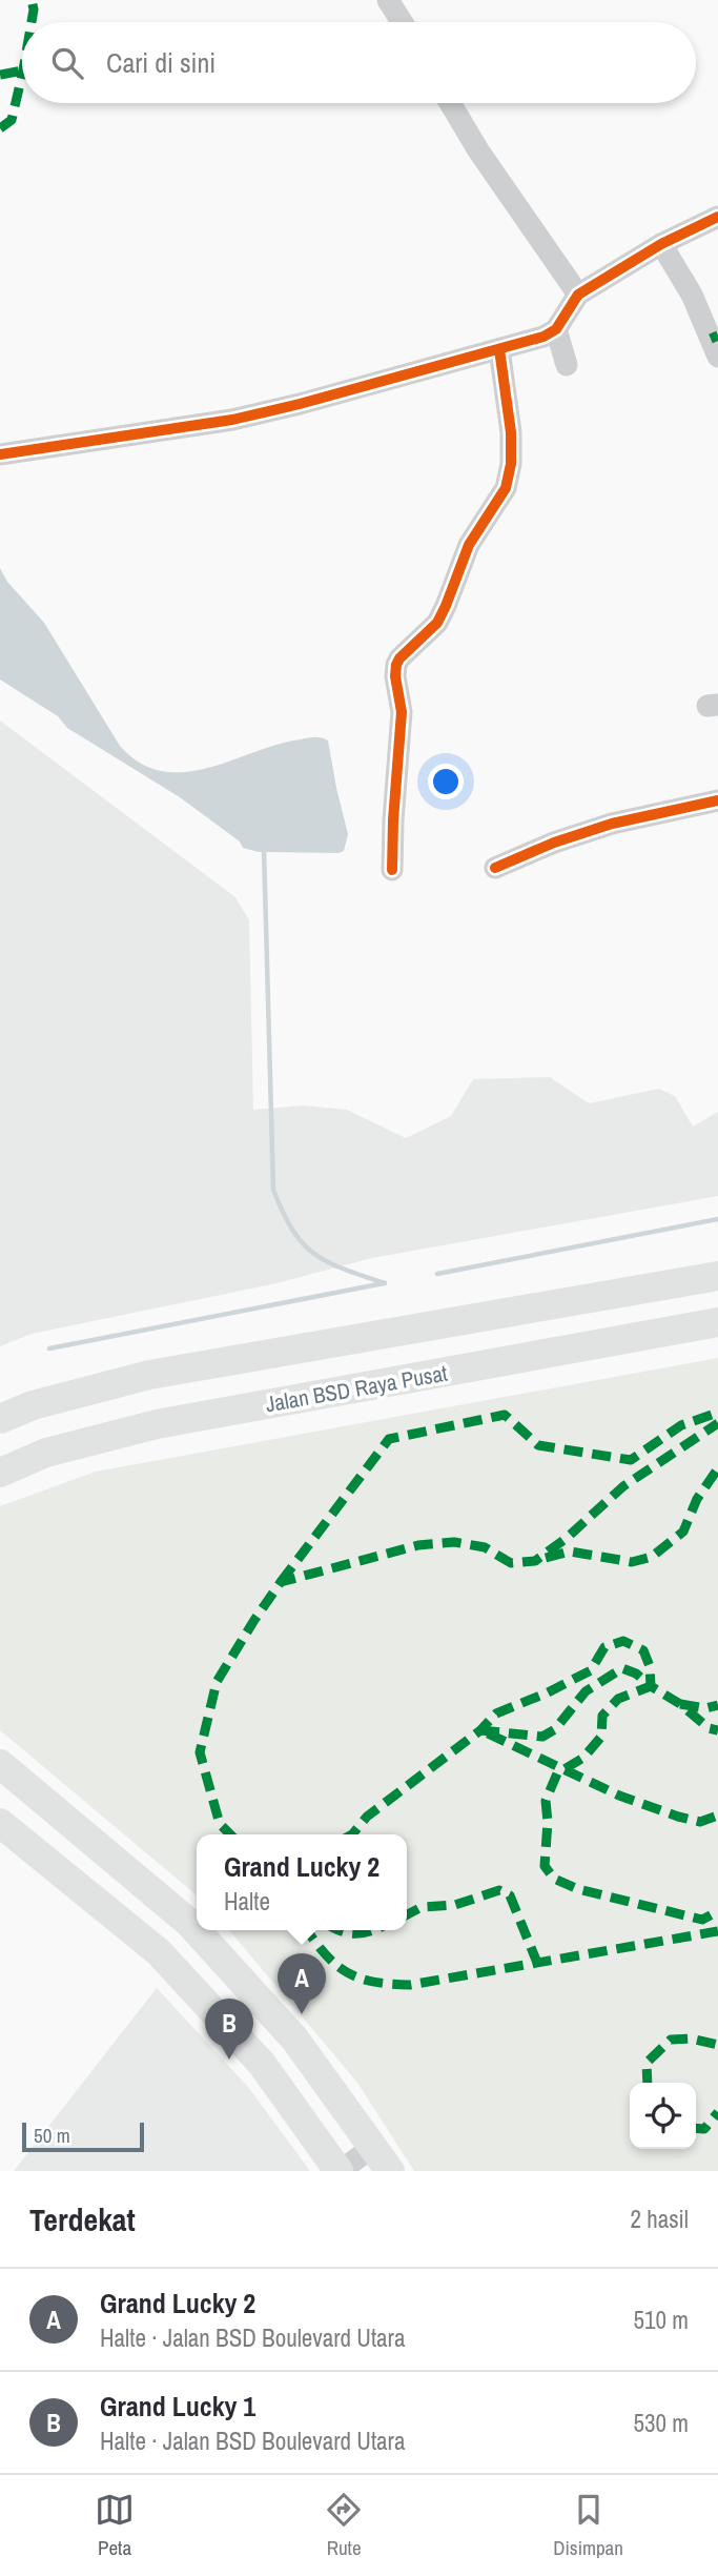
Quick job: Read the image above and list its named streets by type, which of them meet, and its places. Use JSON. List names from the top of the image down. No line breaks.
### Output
{"streets":{"main road":["Jalan BSD Raya Pusat"]},"scale_bar":"50 m","page":{"search":"Cari di sini","popup":["Grand Lucky 2","Halte"],"pins":["A","B"],"scale":"50 m","heading":["Terdekat","2 hasil"],"list":[{"mark":"A","name":"Grand Lucky 2","note":"Halte · Jalan BSD Boulevard Utara","value":"510 m"},{"mark":"B","name":"Grand Lucky 1","note":"Halte · Jalan BSD Boulevard Utara","value":"530 m"}],"nav":["Peta","Rute","Disimpan"]}}
